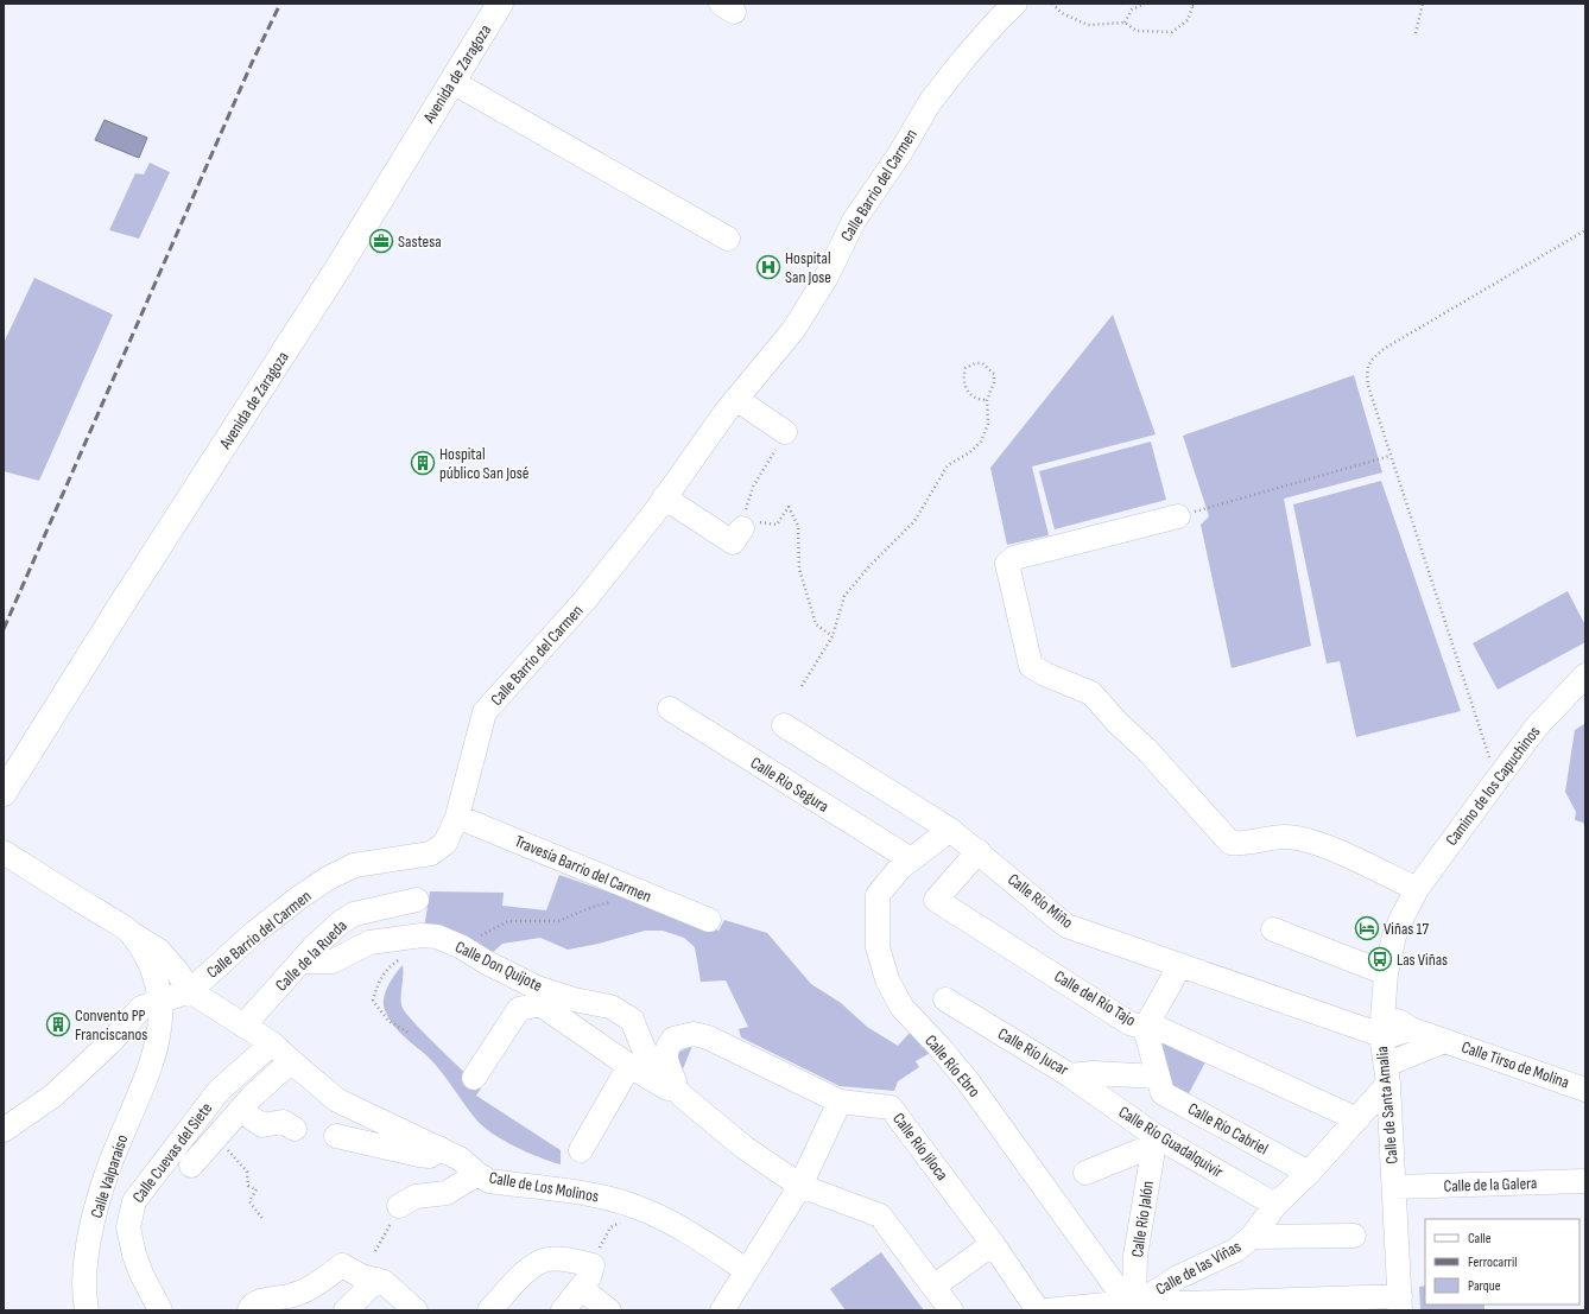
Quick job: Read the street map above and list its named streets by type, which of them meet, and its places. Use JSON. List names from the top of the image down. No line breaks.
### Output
{"streets":{"main road":["Avenida de Zaragoza"],"street":["Calle Barrio del Carmen","Calle Rio Segura","Camino de los Capuchinos","Travesía Barrio del Carmen","Calle Río Miño","Calle de la Rueda","Calle Don Quijote","Calle del Río Tajo","Calle Río Jucar","Calle Tirso de Molina","Calle Río Ebro","Calle de Santa Amalia","Calle Río Cabriel","Calle Río Guadalquivir","Calle Río Jiloca","Calle Cuevas del Siete","Calle Valparaíso","Calle de la Galera","Calle de Los Molinos","Calle Río Jalón","Calle de las Viñas"]},"crossings":[["Calle Barrio del Carmen","Travesía Barrio del Carmen"],["Calle Barrio del Carmen","Calle Valparaíso"],["Calle Barrio del Carmen","Calle de Los Molinos"],["Calle Rio Segura","Calle Río Ebro"],["Camino de los Capuchinos","Calle de Santa Amalia"],["Calle Río Miño","Calle del Río Tajo"],["Calle Río Miño","Calle Río Ebro"],["Calle Río Miño","Calle de Santa Amalia"],["Calle de la Rueda","Calle Don Quijote"],["Calle de la Rueda","Calle de Los Molinos"],["Calle Don Quijote","Calle Río Jiloca"],["Calle del Río Tajo","Calle Río Cabriel"],["Calle del Río Tajo","Calle de las Viñas"],["Calle Río Jucar","Calle Río Cabriel"],["Calle Río Jucar","Calle Río Guadalquivir"],["Calle Tirso de Molina","Calle de Santa Amalia"],["Calle Río Ebro","Calle Río Jalón"],["Calle Río Ebro","Calle de las Viñas"],["Calle de Santa Amalia","Calle de la Galera"],["Calle Río Cabriel","Calle de las Viñas"],["Calle Río Guadalquivir","Calle Río Jalón"],["Calle Río Guadalquivir","Calle de las Viñas"],["Calle Cuevas del Siete","Calle de Los Molinos"],["Calle Valparaíso","Calle de Los Molinos"],["Calle Río Jalón","Calle de las Viñas"]],"places":{"office":["Sastesa"],"hospital":["Hospital San Jose"],"building":["Hospital público San José","Convento PP Franciscanos"],"hotel":["Viñas 17"],"bus stop":["Las Viñas"]},"legend":["Calle","Ferrocarril","Parque"]}
